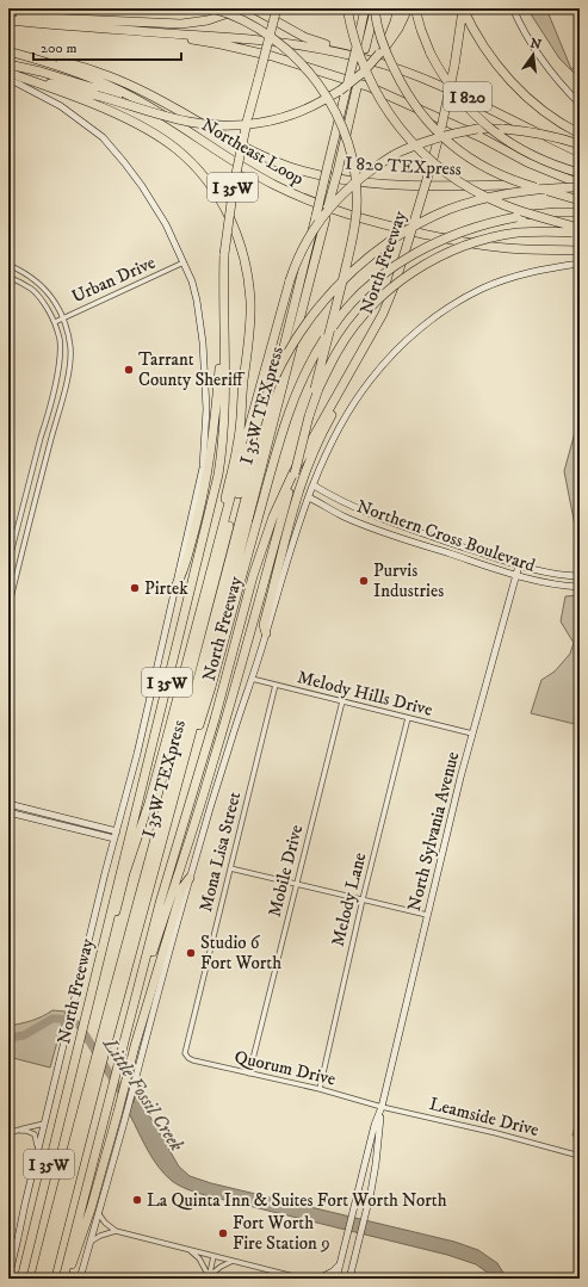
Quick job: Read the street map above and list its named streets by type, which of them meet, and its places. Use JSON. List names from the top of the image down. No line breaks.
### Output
{"streets":{"highway":["I 820","Northeast Loop","I 820 TEXpress","I 35W","North Freeway","I 35W TEXpress"],"main road":["Northern Cross Boulevard","North Sylvania Avenue"],"street":["Urban Drive","Melody Hills Drive","Mona Lisa Street","Mobile Drive","Melody Lane","Quorum Drive","Leamside Drive"]},"crossings":[["I 820","I 820 TEXpress"],["Northeast Loop","I 820 TEXpress"],["North Freeway","Urban Drive"],["Northern Cross Boulevard","North Sylvania Avenue"],["Melody Hills Drive","North Sylvania Avenue"],["Melody Hills Drive","Mona Lisa Street"],["Melody Hills Drive","Mobile Drive"],["Melody Hills Drive","Melody Lane"],["North Sylvania Avenue","Quorum Drive"],["North Sylvania Avenue","Leamside Drive"],["Mona Lisa Street","Quorum Drive"],["Mobile Drive","Quorum Drive"],["Melody Lane","Quorum Drive"],["Quorum Drive","Leamside Drive"]],"water":["Little Fossil Creek"],"places":["Tarrant County Sheriff","Purvis Industries","Pirtek","Studio 6 Fort Worth","La Quinta Inn & Suites Fort Worth North","Fort Worth Fire Station 9"],"scale_bar":"200 m","north":"top"}
